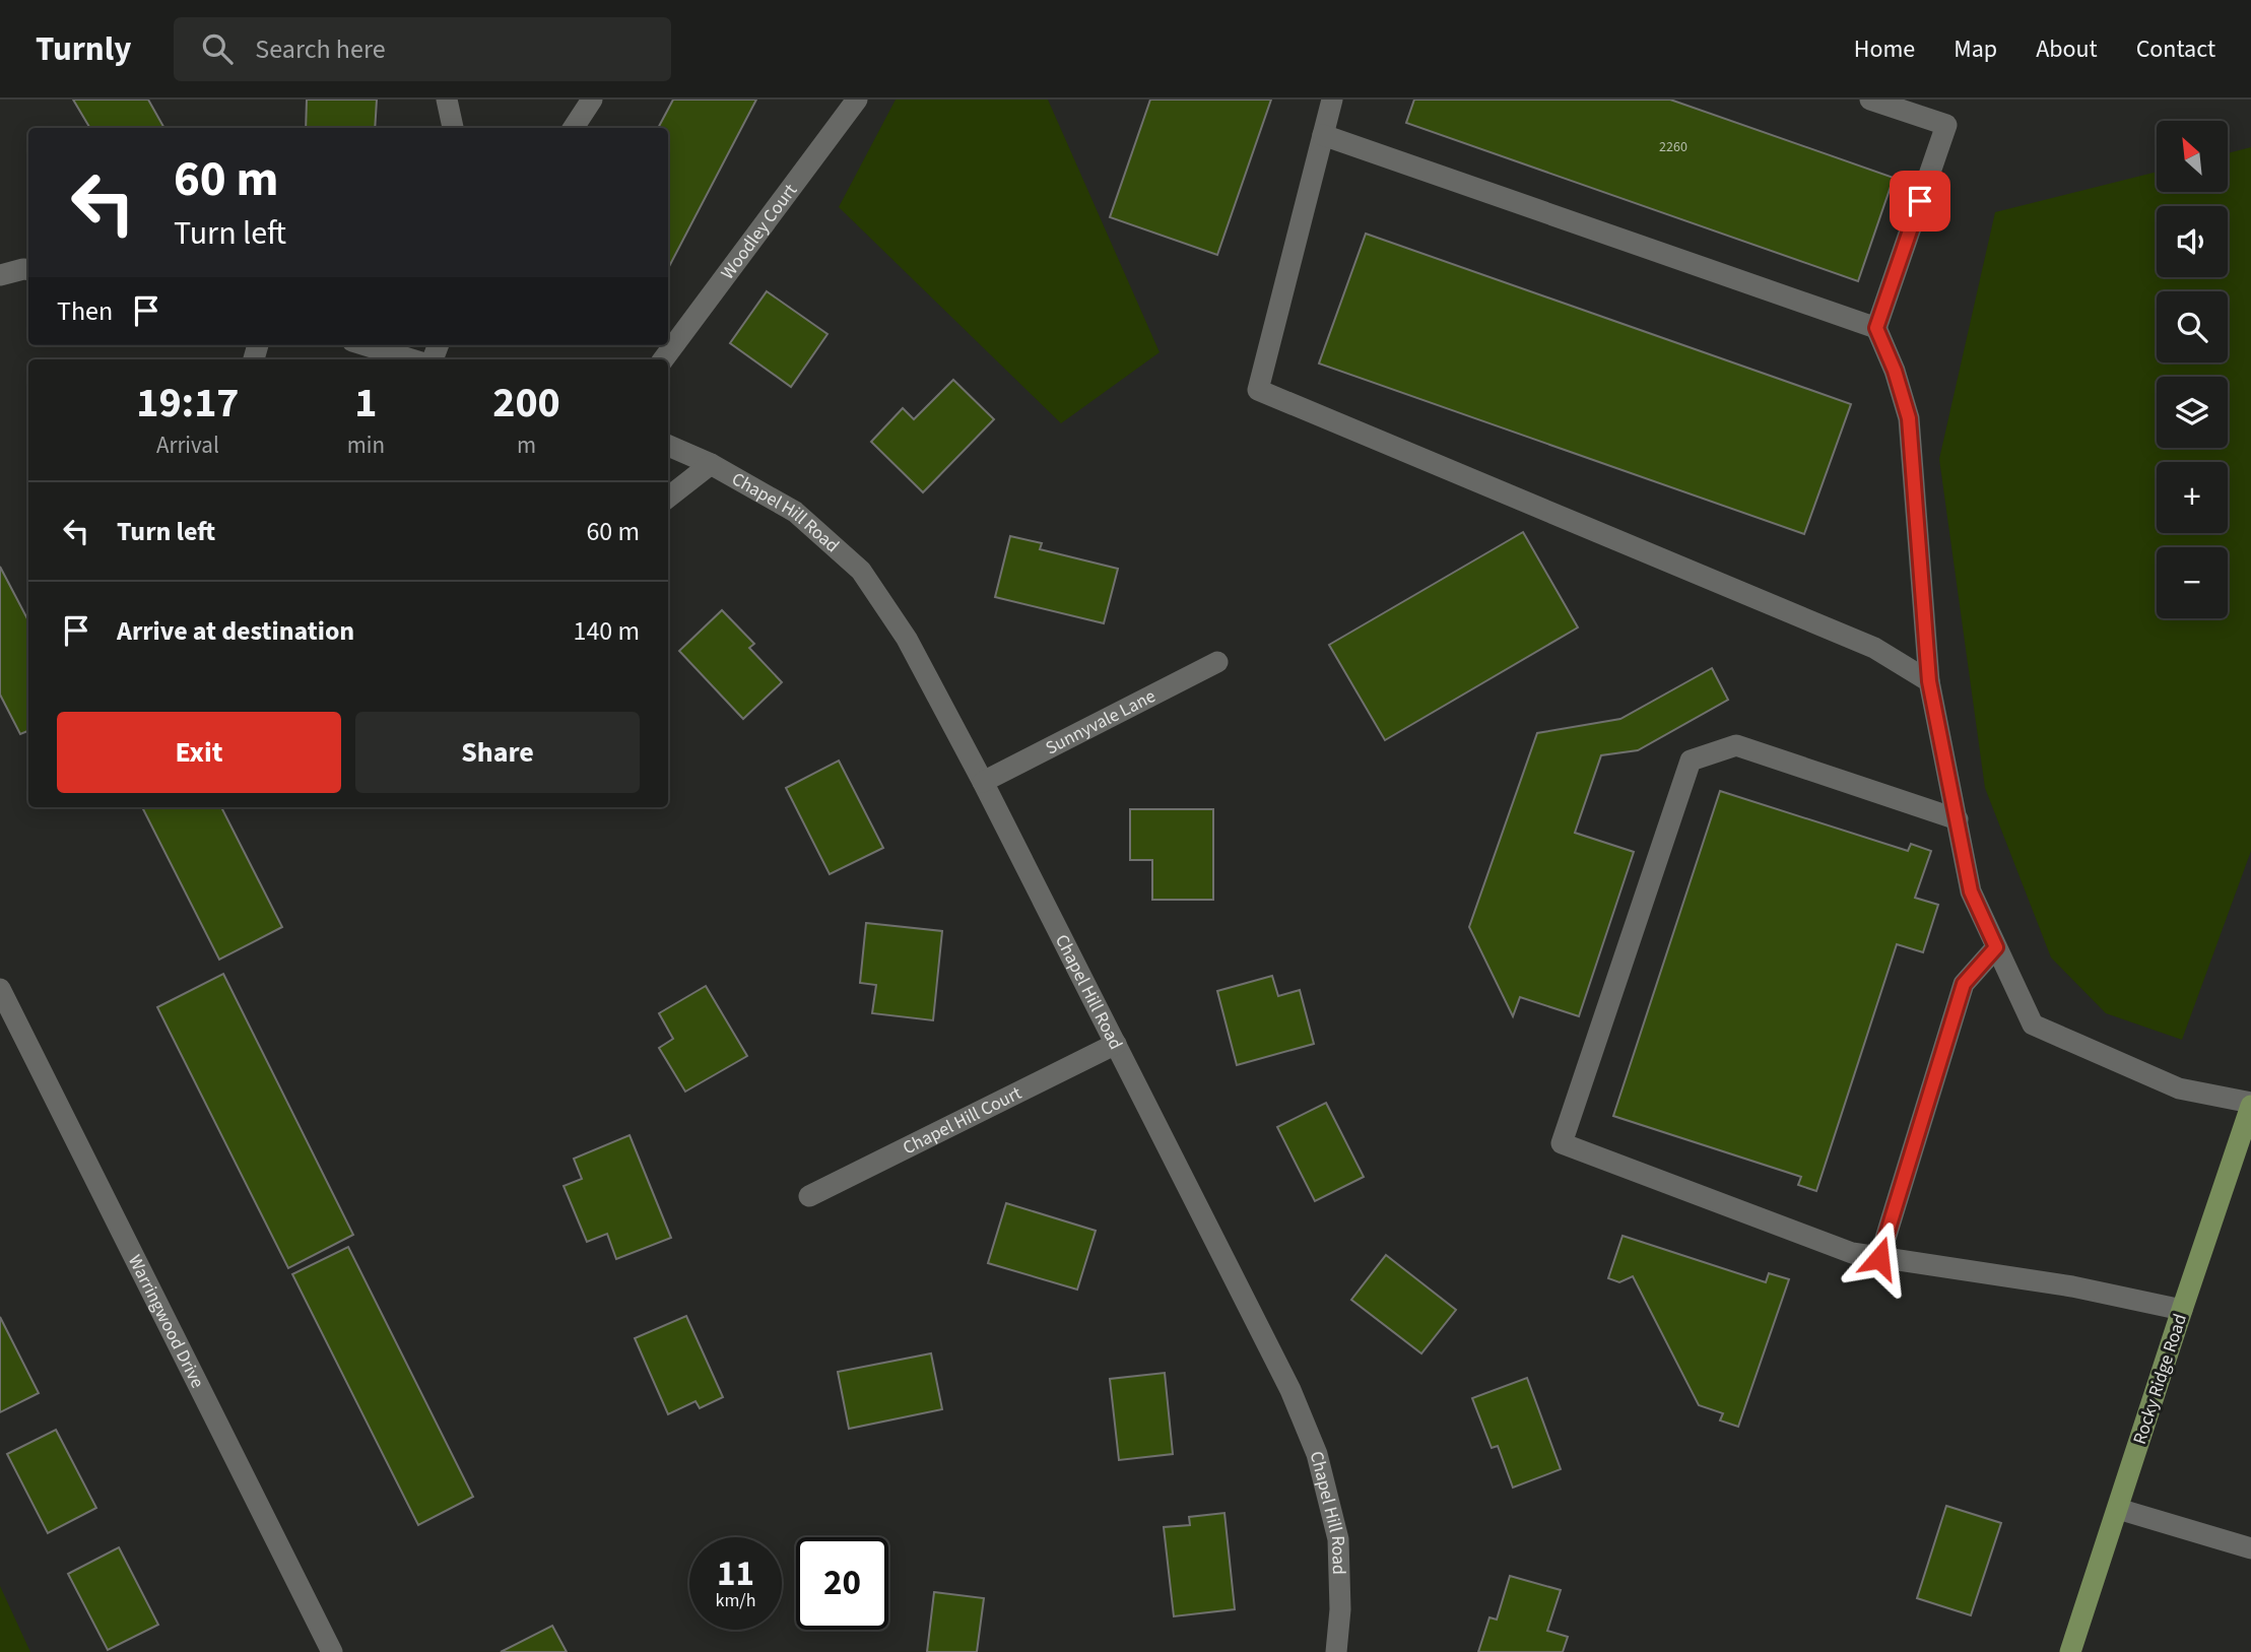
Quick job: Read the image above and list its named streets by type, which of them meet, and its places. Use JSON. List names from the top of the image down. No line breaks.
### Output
{"streets":{"main road":["Rocky Ridge Road"],"street":["Woodley Court","Chapel Hill Road","Sunnyvale Lane","Chapel Hill Court","Warringwood Drive"]},"crossings":[["Chapel Hill Road","Sunnyvale Lane"],["Chapel Hill Road","Chapel Hill Court"]],"house_numbers":["2260"],"north":"top left","page":{"header":"Turnly","search":"Search here","nav":["Home","Map","About","Contact"],"map_buttons":["+","−"],"turn":["60 m","Turn left"],"then":"Then","eta":["19:17","Arrival","1","min","200","m"],"list":[{"name":"Turn left","value":"60 m"},{"name":"Arrive at destination","value":"140 m"}],"buttons":["Exit","Share"],"speed":"11 km/h","limit":"20"}}
